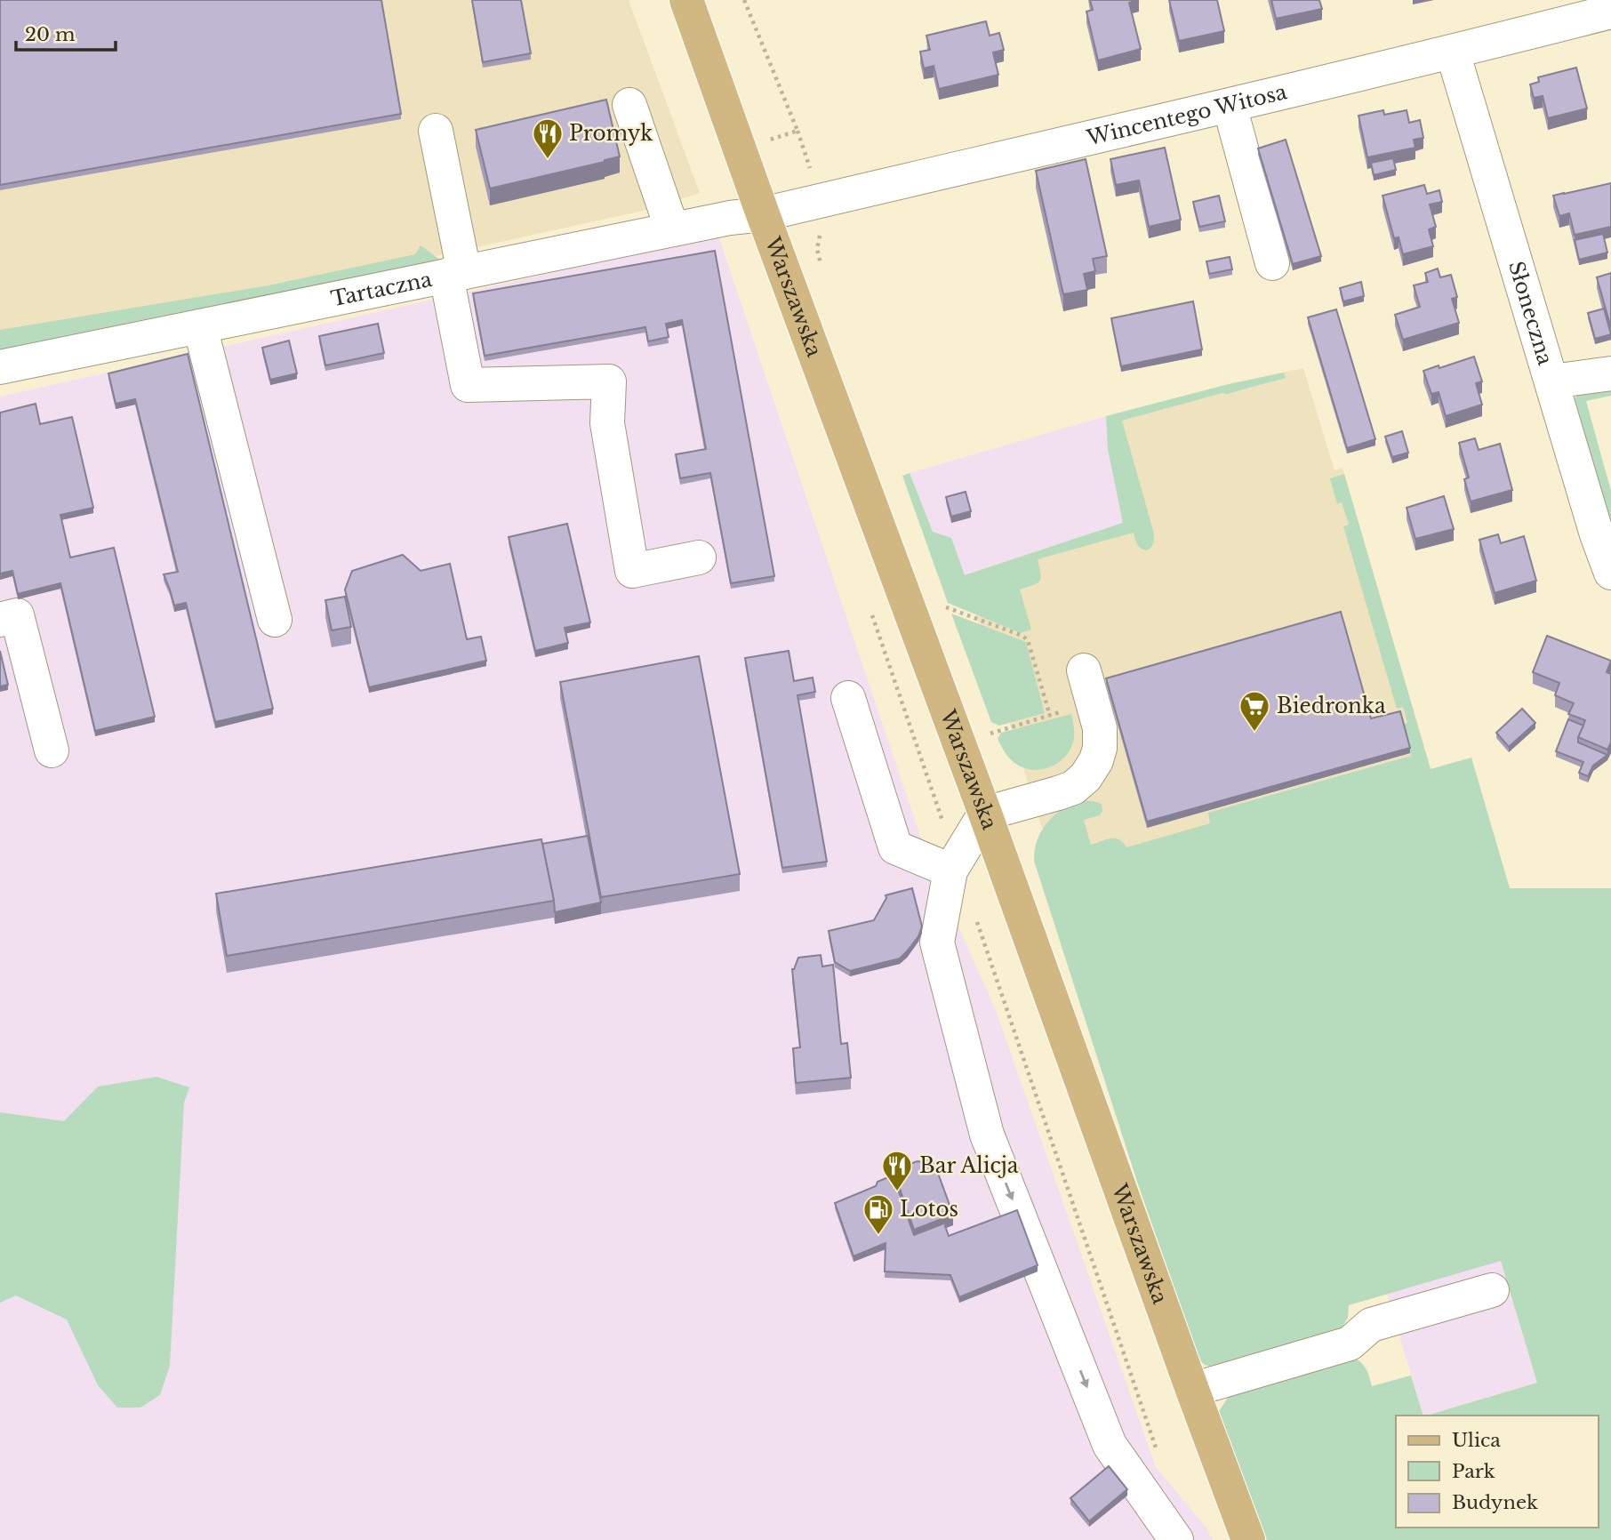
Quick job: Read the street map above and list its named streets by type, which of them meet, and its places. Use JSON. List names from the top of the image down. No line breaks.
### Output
{"streets":{"main road":["Warszawska"],"street":["Wincentego Witosa","Tartaczna","Słoneczna"]},"crossings":[["Wincentego Witosa","Tartaczna"],["Wincentego Witosa","Warszawska"],["Wincentego Witosa","Słoneczna"],["Tartaczna","Warszawska"]],"places":{"restaurant":["Promyk","Bar Alicja"],"supermarket":["Biedronka"],"fuel station":["Lotos"]},"legend":["Ulica","Park","Budynek"],"scale_bar":"20 m"}
